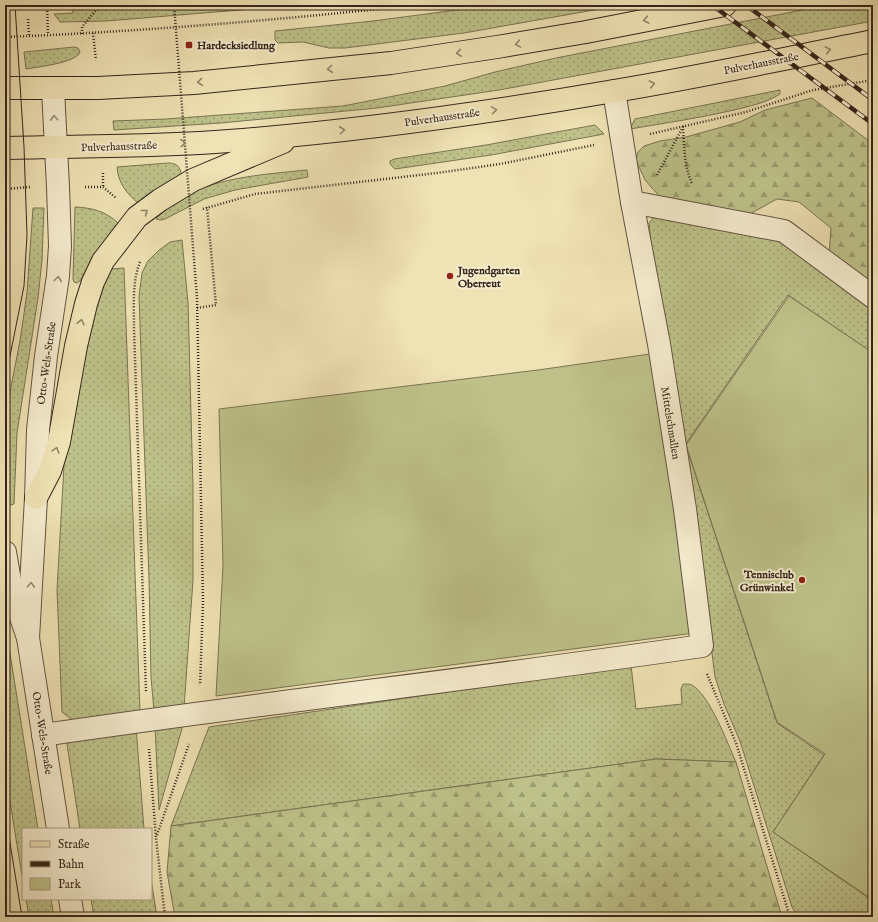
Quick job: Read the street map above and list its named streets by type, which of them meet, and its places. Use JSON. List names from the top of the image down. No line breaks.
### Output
{"streets":{"main road":["Pulverhausstraße"],"street":["Otto-Wels-Straße","Mittelschmallen"]},"crossings":[["Pulverhausstraße","Otto-Wels-Straße"],["Pulverhausstraße","Mittelschmallen"]],"one_way":["Otto-Wels-Straße"],"places":{"transit":["Hardecksiedlung"],"other":["Jugendgarten Oberreut","Tennisclub Grünwinkel"]},"legend":["Straße","Bahn","Park"]}
